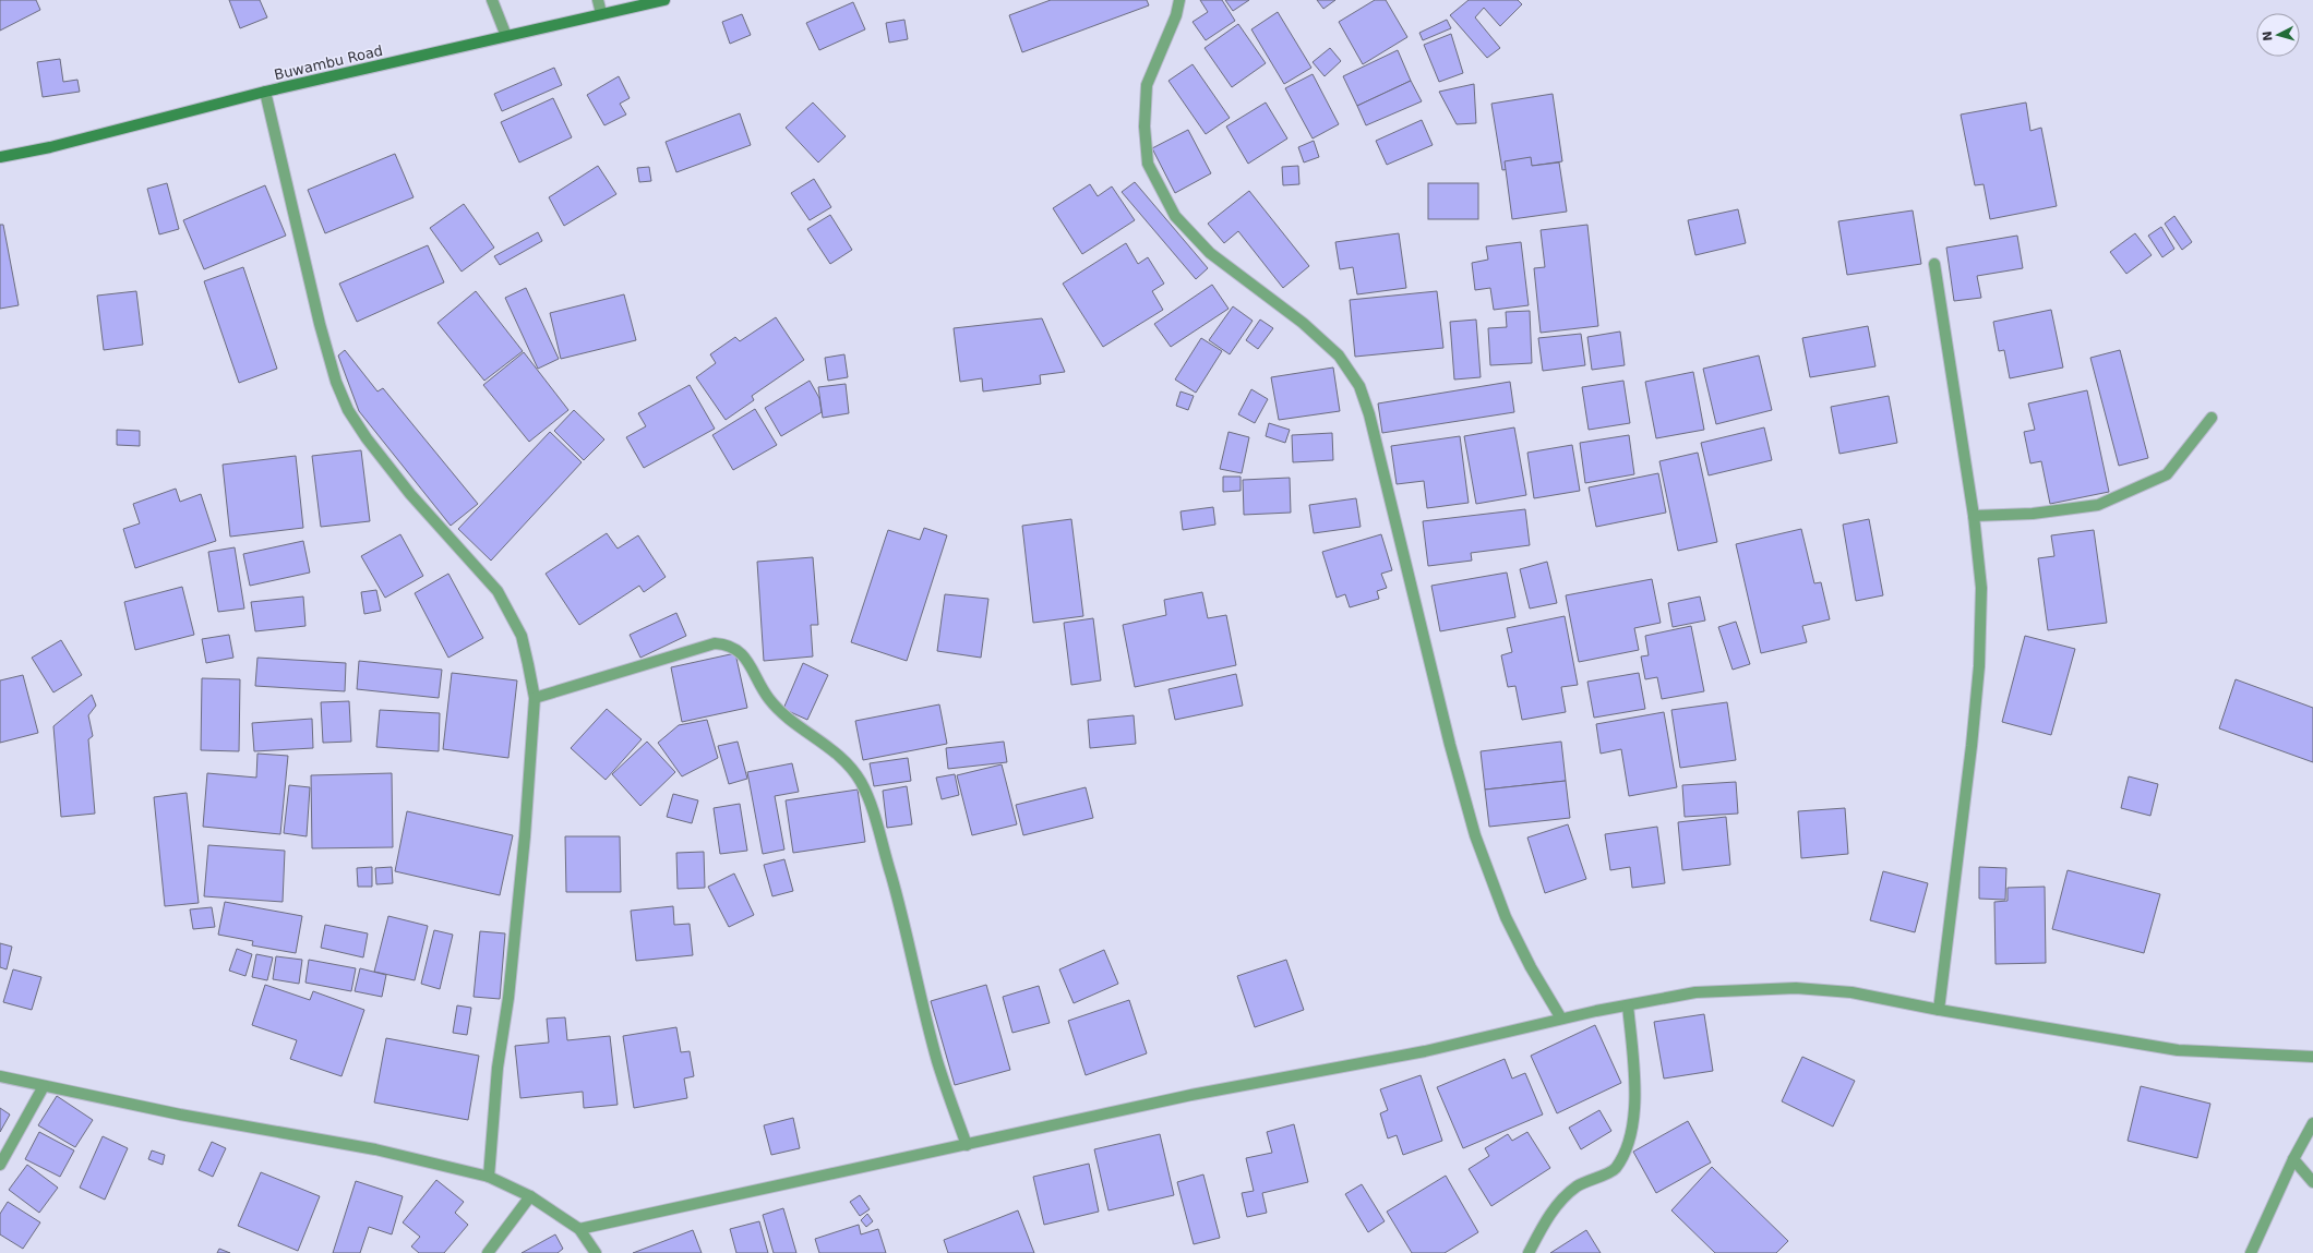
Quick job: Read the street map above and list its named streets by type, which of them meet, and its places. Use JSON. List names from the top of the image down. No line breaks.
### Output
{"streets":{"street":["Buwambu Road"]},"north":"left"}
